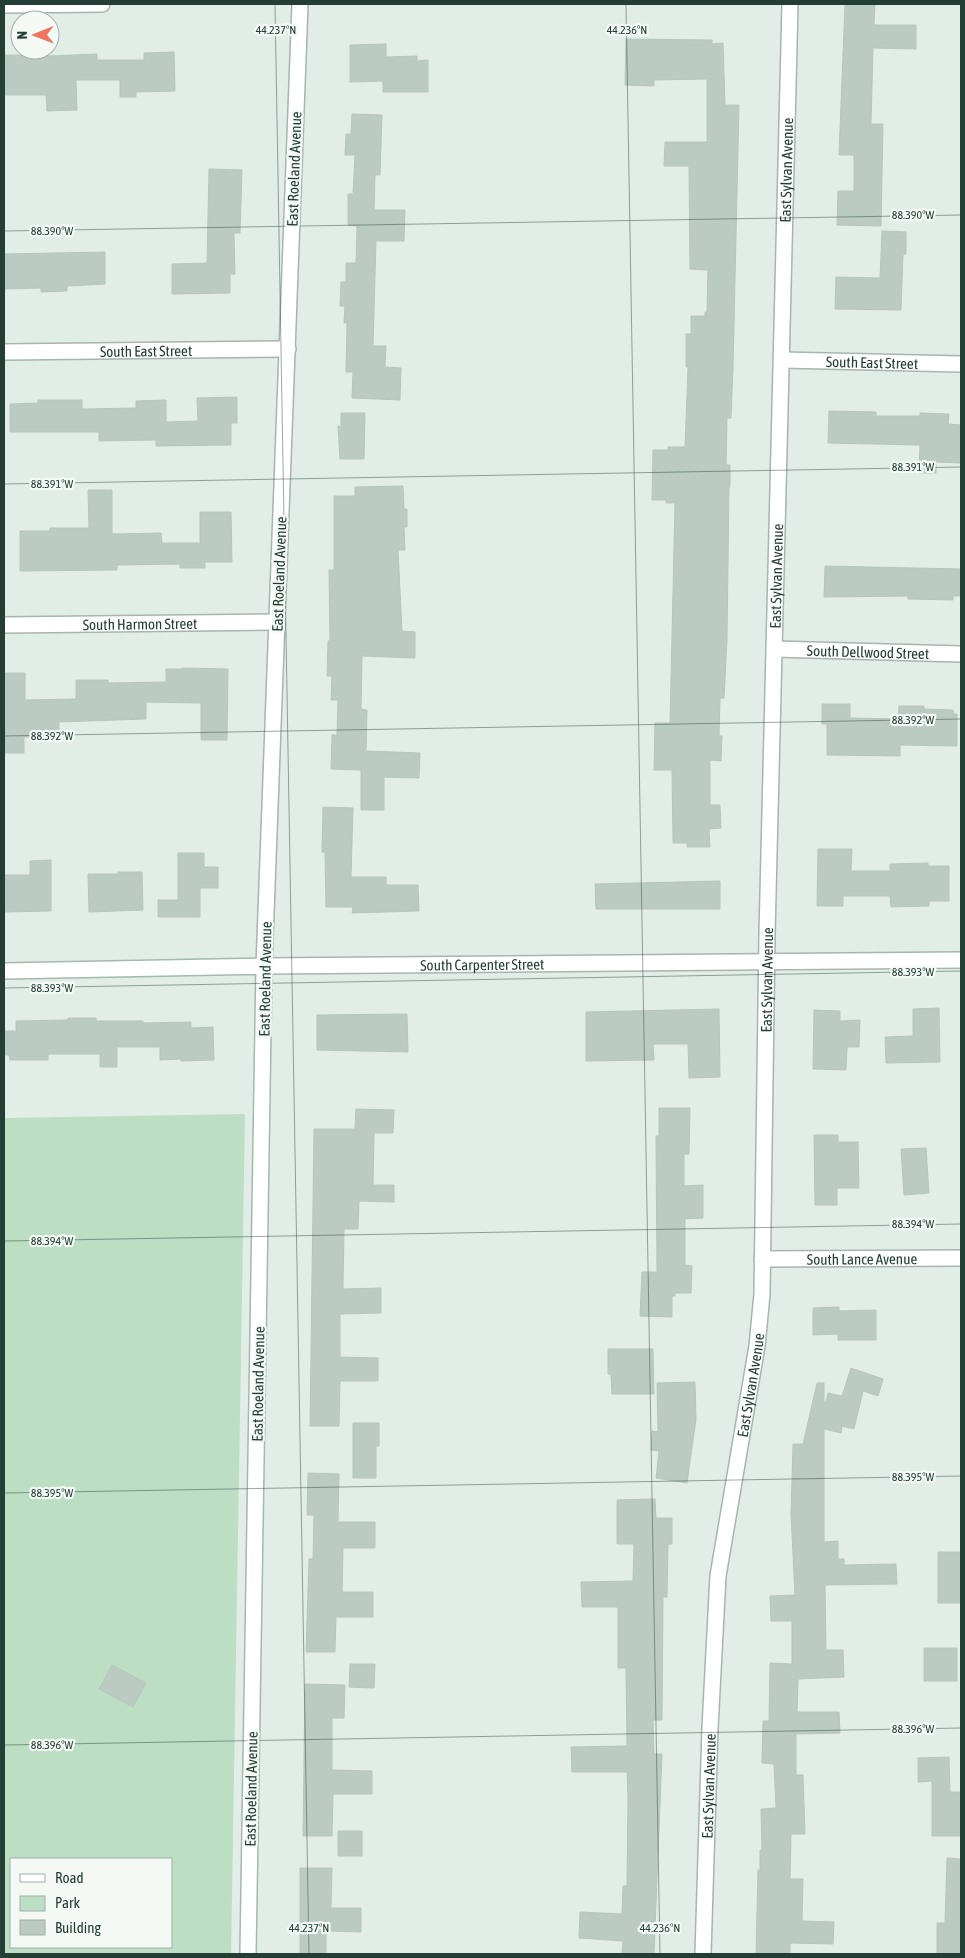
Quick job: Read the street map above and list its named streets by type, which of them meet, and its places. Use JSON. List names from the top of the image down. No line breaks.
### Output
{"streets":{"street":["East Roeland Avenue","East Sylvan Avenue","South East Street","South Harmon Street","South Dellwood Street","South Carpenter Street","South Lance Avenue"]},"crossings":[["East Roeland Avenue","South East Street"],["East Roeland Avenue","South Harmon Street"],["East Roeland Avenue","South Carpenter Street"],["East Sylvan Avenue","South East Street"],["East Sylvan Avenue","South Dellwood Street"],["East Sylvan Avenue","South Carpenter Street"],["East Sylvan Avenue","South Lance Avenue"]],"legend":["Road","Park","Building"],"north":"left","coordinates":["44.237°N","44.236°N","88.390°W","88.391°W","88.392°W","88.393°W","88.394°W","88.395°W","88.396°W"]}
